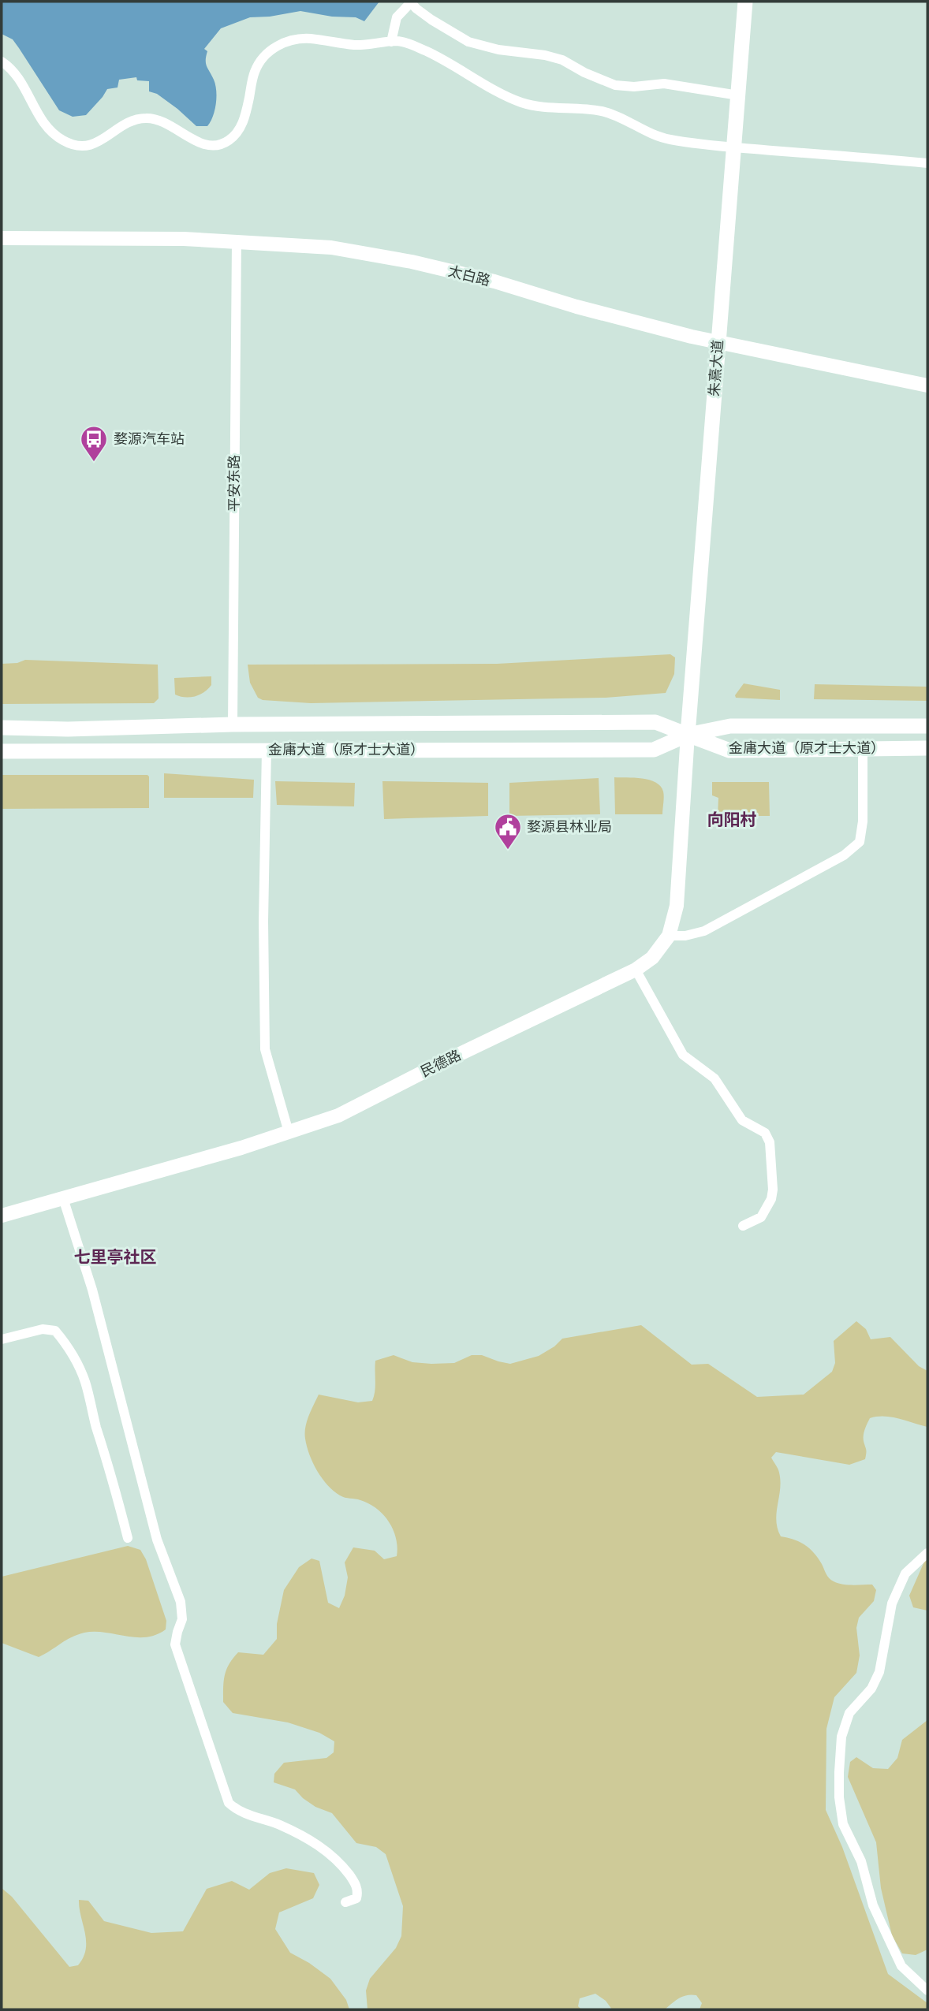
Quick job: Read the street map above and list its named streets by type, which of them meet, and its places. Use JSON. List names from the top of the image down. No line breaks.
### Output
{"streets":{"main road":["朱熹大道","金庸大道（原才士大道）"],"street":["太白路","平安东路","民德路"]},"crossings":[["太白路","朱熹大道"],["太白路","平安东路"],["朱熹大道","金庸大道（原才士大道）"],["朱熹大道","民德路"],["平安东路","金庸大道（原才士大道）"],["金庸大道（原才士大道）","民德路"]],"districts":["向阳村","七里亭社区"],"places":{"bus stop":["婺源汽车站"],"public building":["婺源县林业局"]}}
